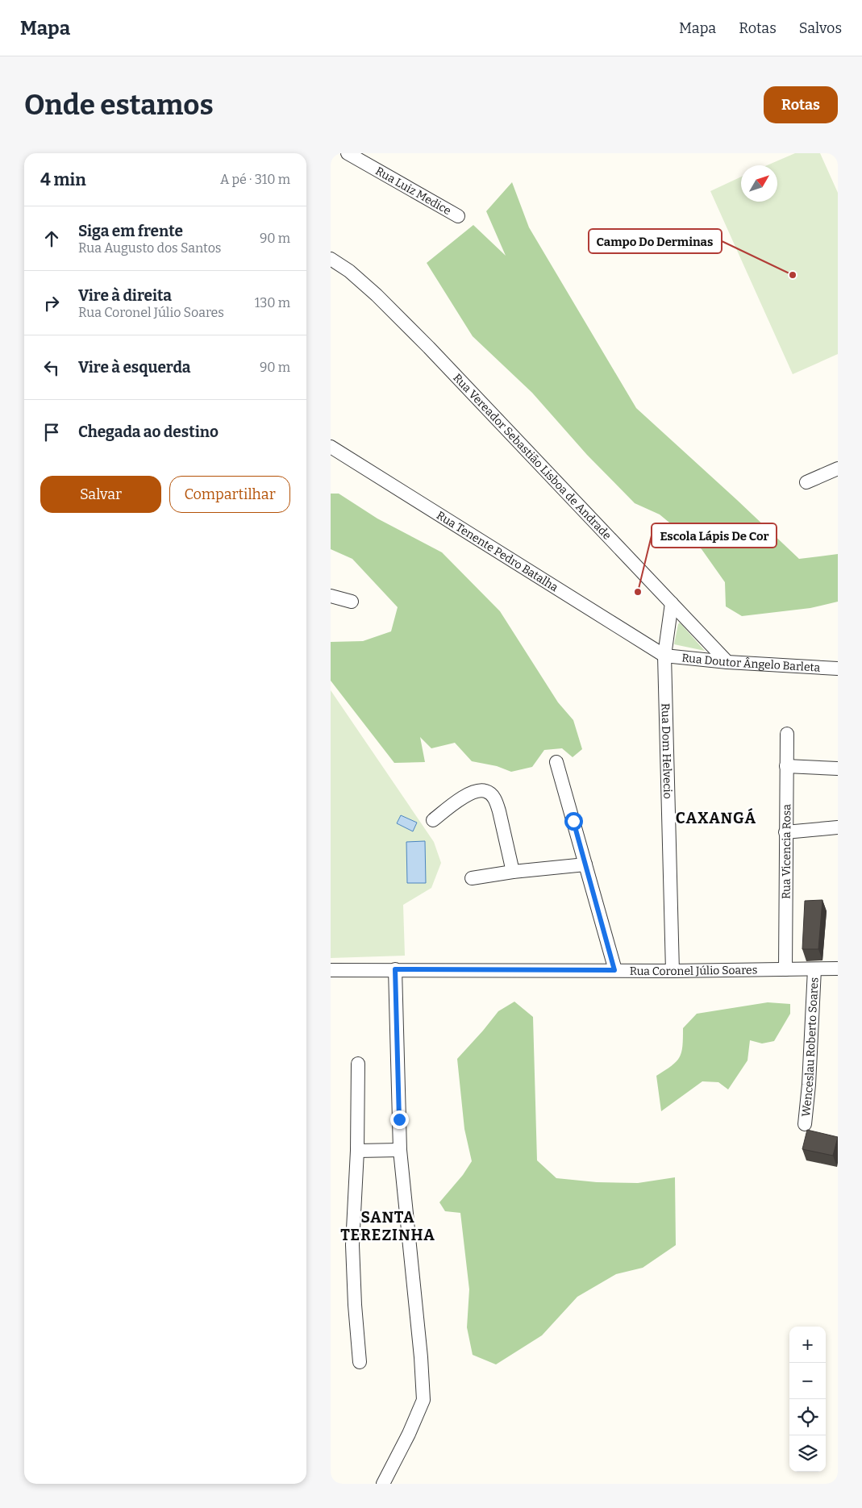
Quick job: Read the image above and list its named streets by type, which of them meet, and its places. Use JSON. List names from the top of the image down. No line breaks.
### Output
{"streets":{"street":["Rua Luiz Medice","Rua Vereador Sebastião Lisboa de Andrade","Rua Tenente Pedro Batalha","Rua Doutor Ângelo Barleta","Rua Dom Helvecio","Rua Vicencia Rosa","Rua Coronel Júlio Soares","Wenceslau Roberto Soares"]},"crossings":[["Rua Vereador Sebastião Lisboa de Andrade","Rua Doutor Ângelo Barleta"],["Rua Vereador Sebastião Lisboa de Andrade","Rua Dom Helvecio"],["Rua Tenente Pedro Batalha","Rua Doutor Ângelo Barleta"],["Rua Tenente Pedro Batalha","Rua Dom Helvecio"],["Rua Doutor Ângelo Barleta","Rua Dom Helvecio"],["Rua Dom Helvecio","Rua Coronel Júlio Soares"],["Rua Vicencia Rosa","Rua Coronel Júlio Soares"],["Rua Coronel Júlio Soares","Wenceslau Roberto Soares"]],"districts":["CAXANGÁ","SANTA TEREZINHA"],"places":["Campo Do Derminas","Escola Lápis De Cor"],"north":"top right","page":{"header":"Mapa","nav":["Mapa","Rotas","Salvos"],"buttons":["Rotas",["Salvar","Compartilhar"]],"title":"Onde estamos","heading":["4 min","A pé · 310 m"],"list":[["Siga em frente","Rua Augusto dos Santos","90 m"],["Vire à direita","Rua Coronel Júlio Soares","130 m"],["Vire à esquerda","90 m"],"Chegada ao destino"],"map_buttons":["+","−"]}}
